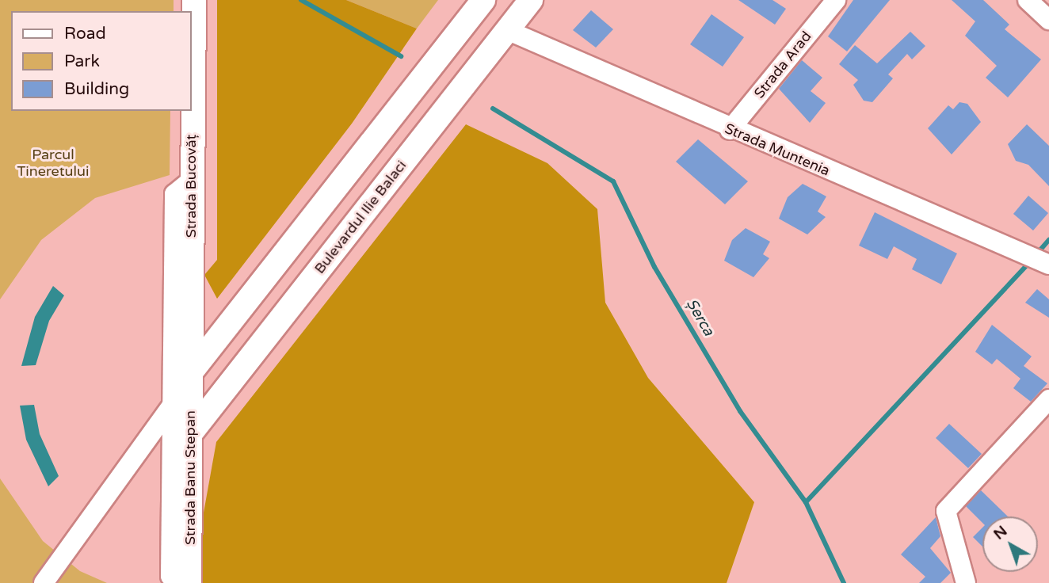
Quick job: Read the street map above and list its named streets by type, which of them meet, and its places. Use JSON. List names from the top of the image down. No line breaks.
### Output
{"streets":{"main road":["Strada Bucovăț","Bulevardul Ilie Balaci","Strada Banu Stepan"],"street":["Strada Arad","Strada Muntenia"]},"crossings":[["Strada Arad","Strada Muntenia"],["Strada Muntenia","Bulevardul Ilie Balaci"],["Strada Bucovăț","Strada Banu Stepan"],["Bulevardul Ilie Balaci","Strada Banu Stepan"]],"water":["Șerca"],"parks":["Parcul Tineretului"],"legend":["Road","Park","Building"],"north":"top left"}
